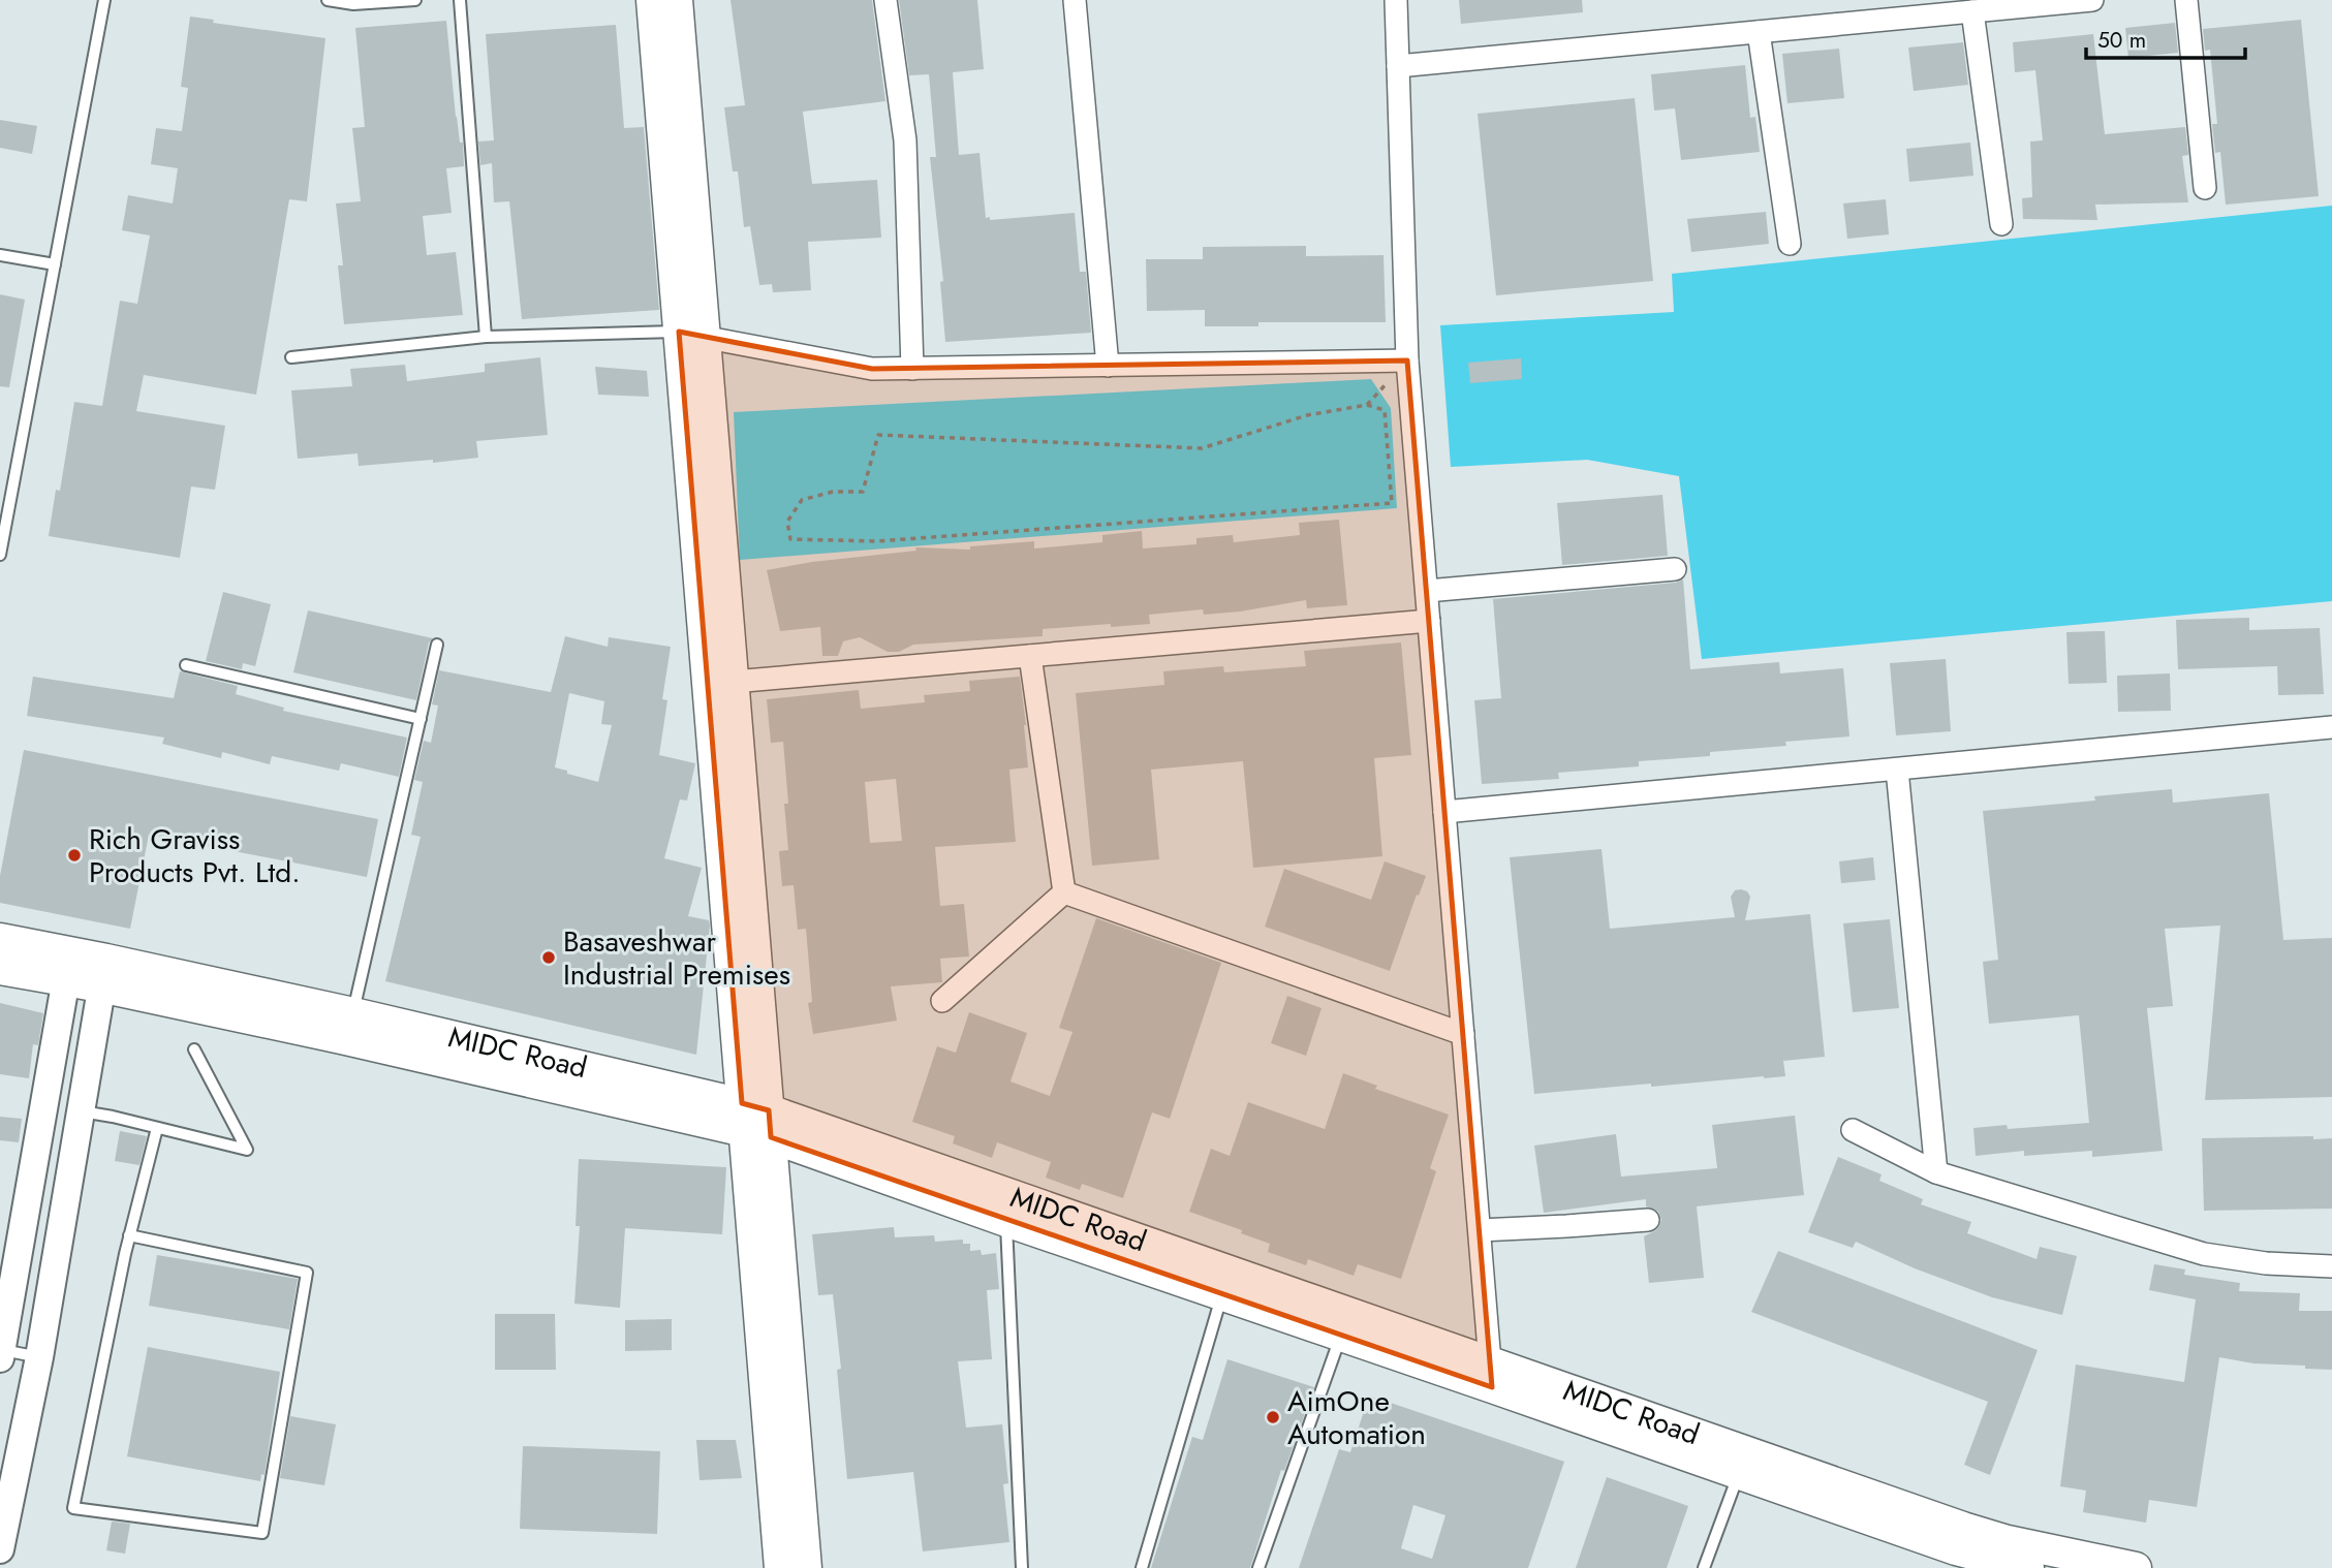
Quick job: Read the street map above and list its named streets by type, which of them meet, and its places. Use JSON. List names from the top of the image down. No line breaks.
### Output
{"streets":{"main road":["MIDC Road"]},"places":["Rich Graviss Products Pvt. Ltd.","Basaveshwar Industrial Premises","AimOne Automation"],"scale_bar":"50 m"}
